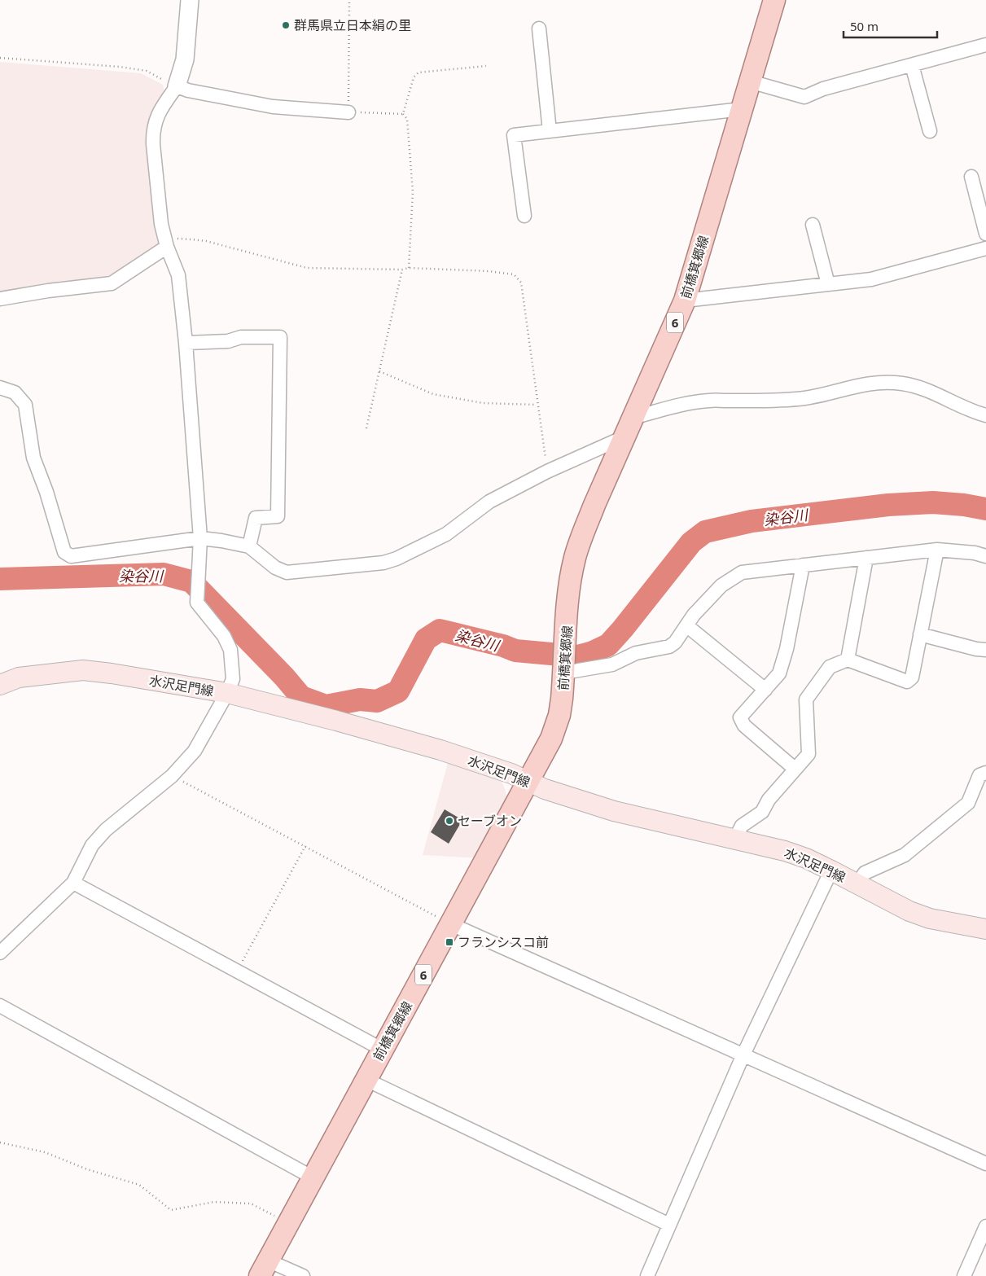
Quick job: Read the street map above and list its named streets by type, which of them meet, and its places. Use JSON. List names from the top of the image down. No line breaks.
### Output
{"streets":{"main road":["前橋箕郷線","6","水沢足門線"]},"crossings":[["前橋箕郷線","水沢足門線"]],"water":["染谷川"],"places":{"other":["群馬県立日本絹の里","セーブオン"],"transit":["フランシスコ前"]},"scale_bar":"50 m"}
